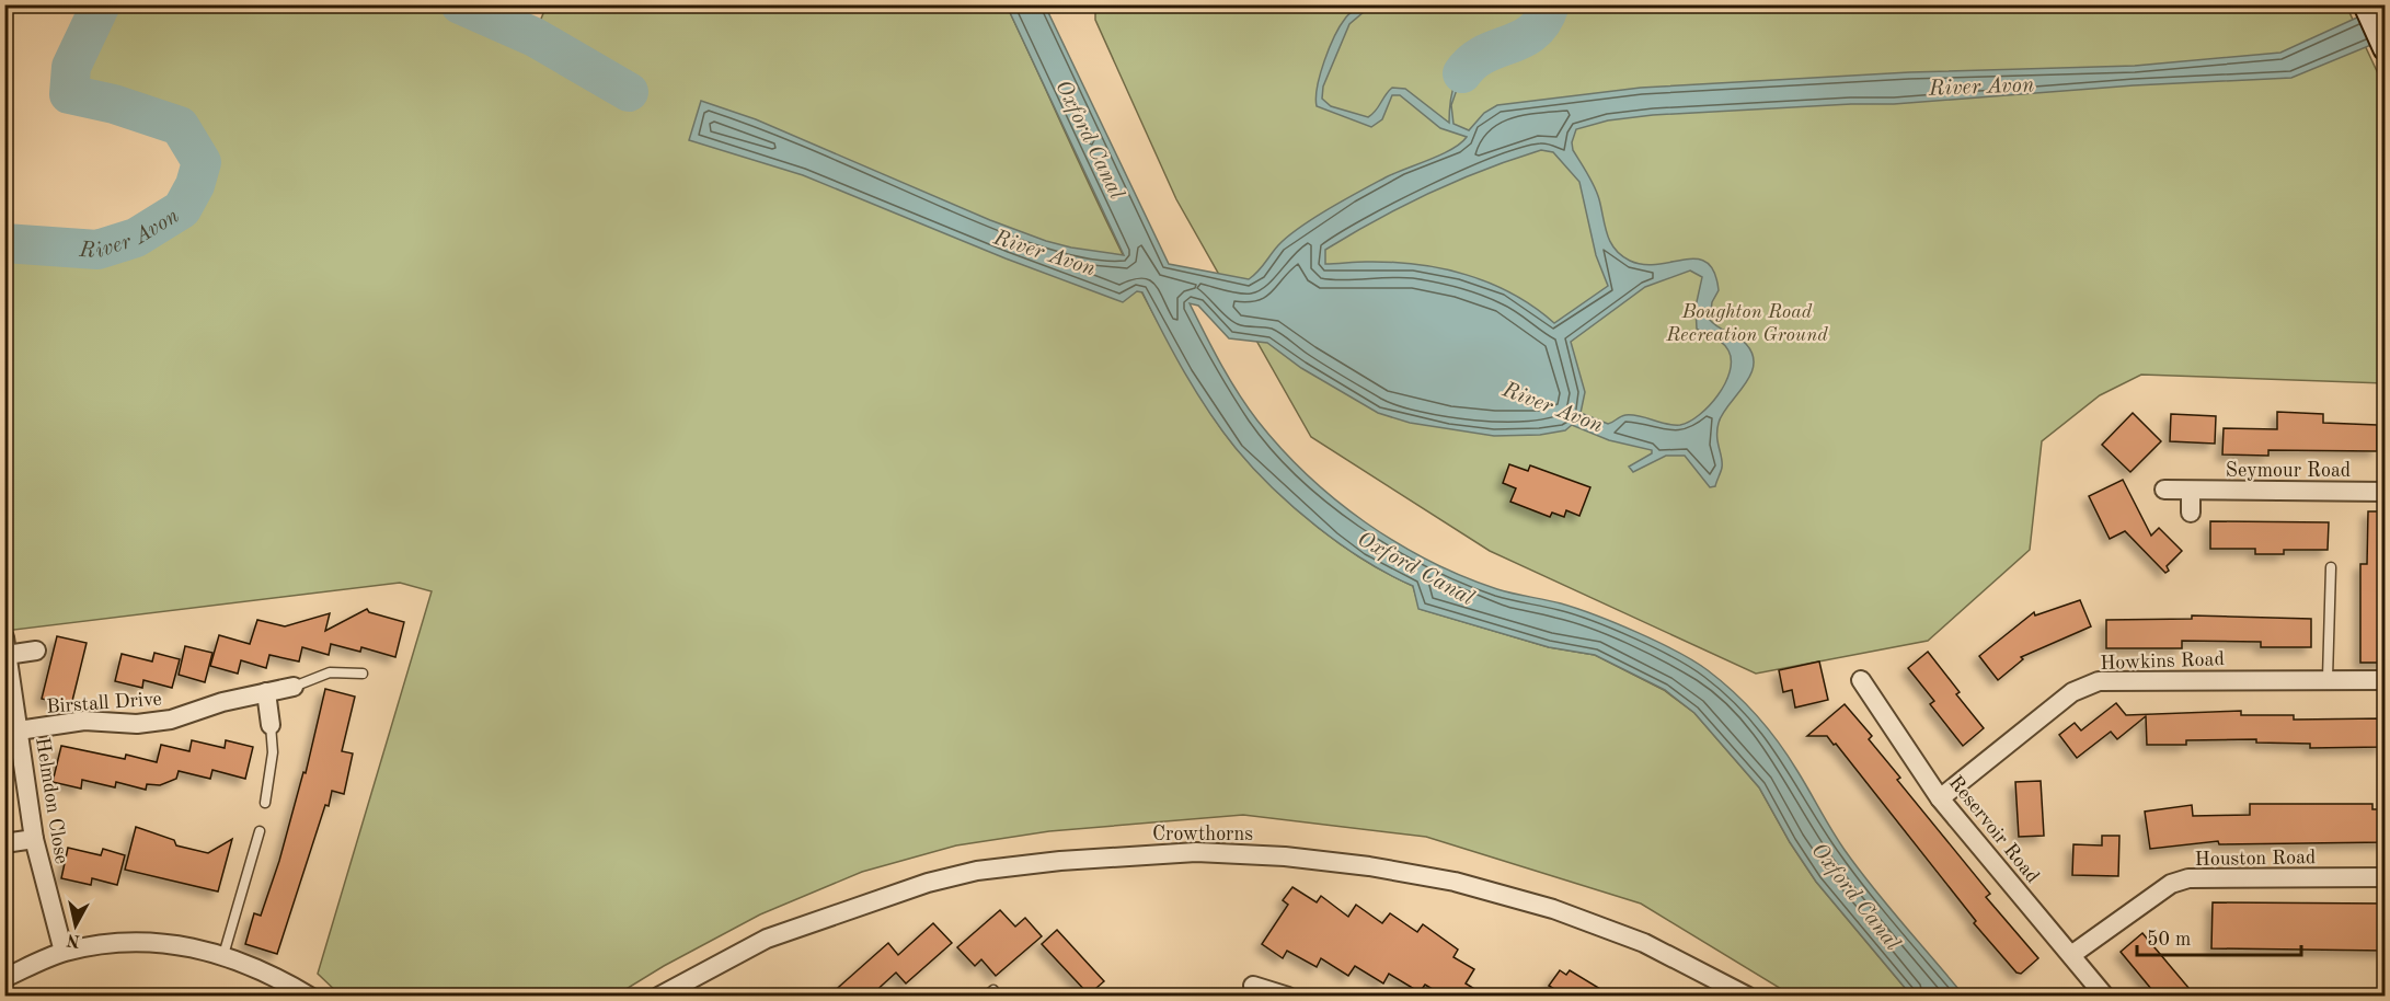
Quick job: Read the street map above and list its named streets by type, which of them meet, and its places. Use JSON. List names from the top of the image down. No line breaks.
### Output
{"streets":{"street":["Seymour Road","Howkins Road","Birstall Drive","Helmdon Close","Reservoir Road","Crowthorns","Houston Road"]},"crossings":[["Howkins Road","Reservoir Road"],["Birstall Drive","Helmdon Close"],["Reservoir Road","Houston Road"]],"water":["River Avon","Oxford Canal"],"parks":["Boughton Road Recreation Ground"],"scale_bar":"50 m","north":"bottom"}
